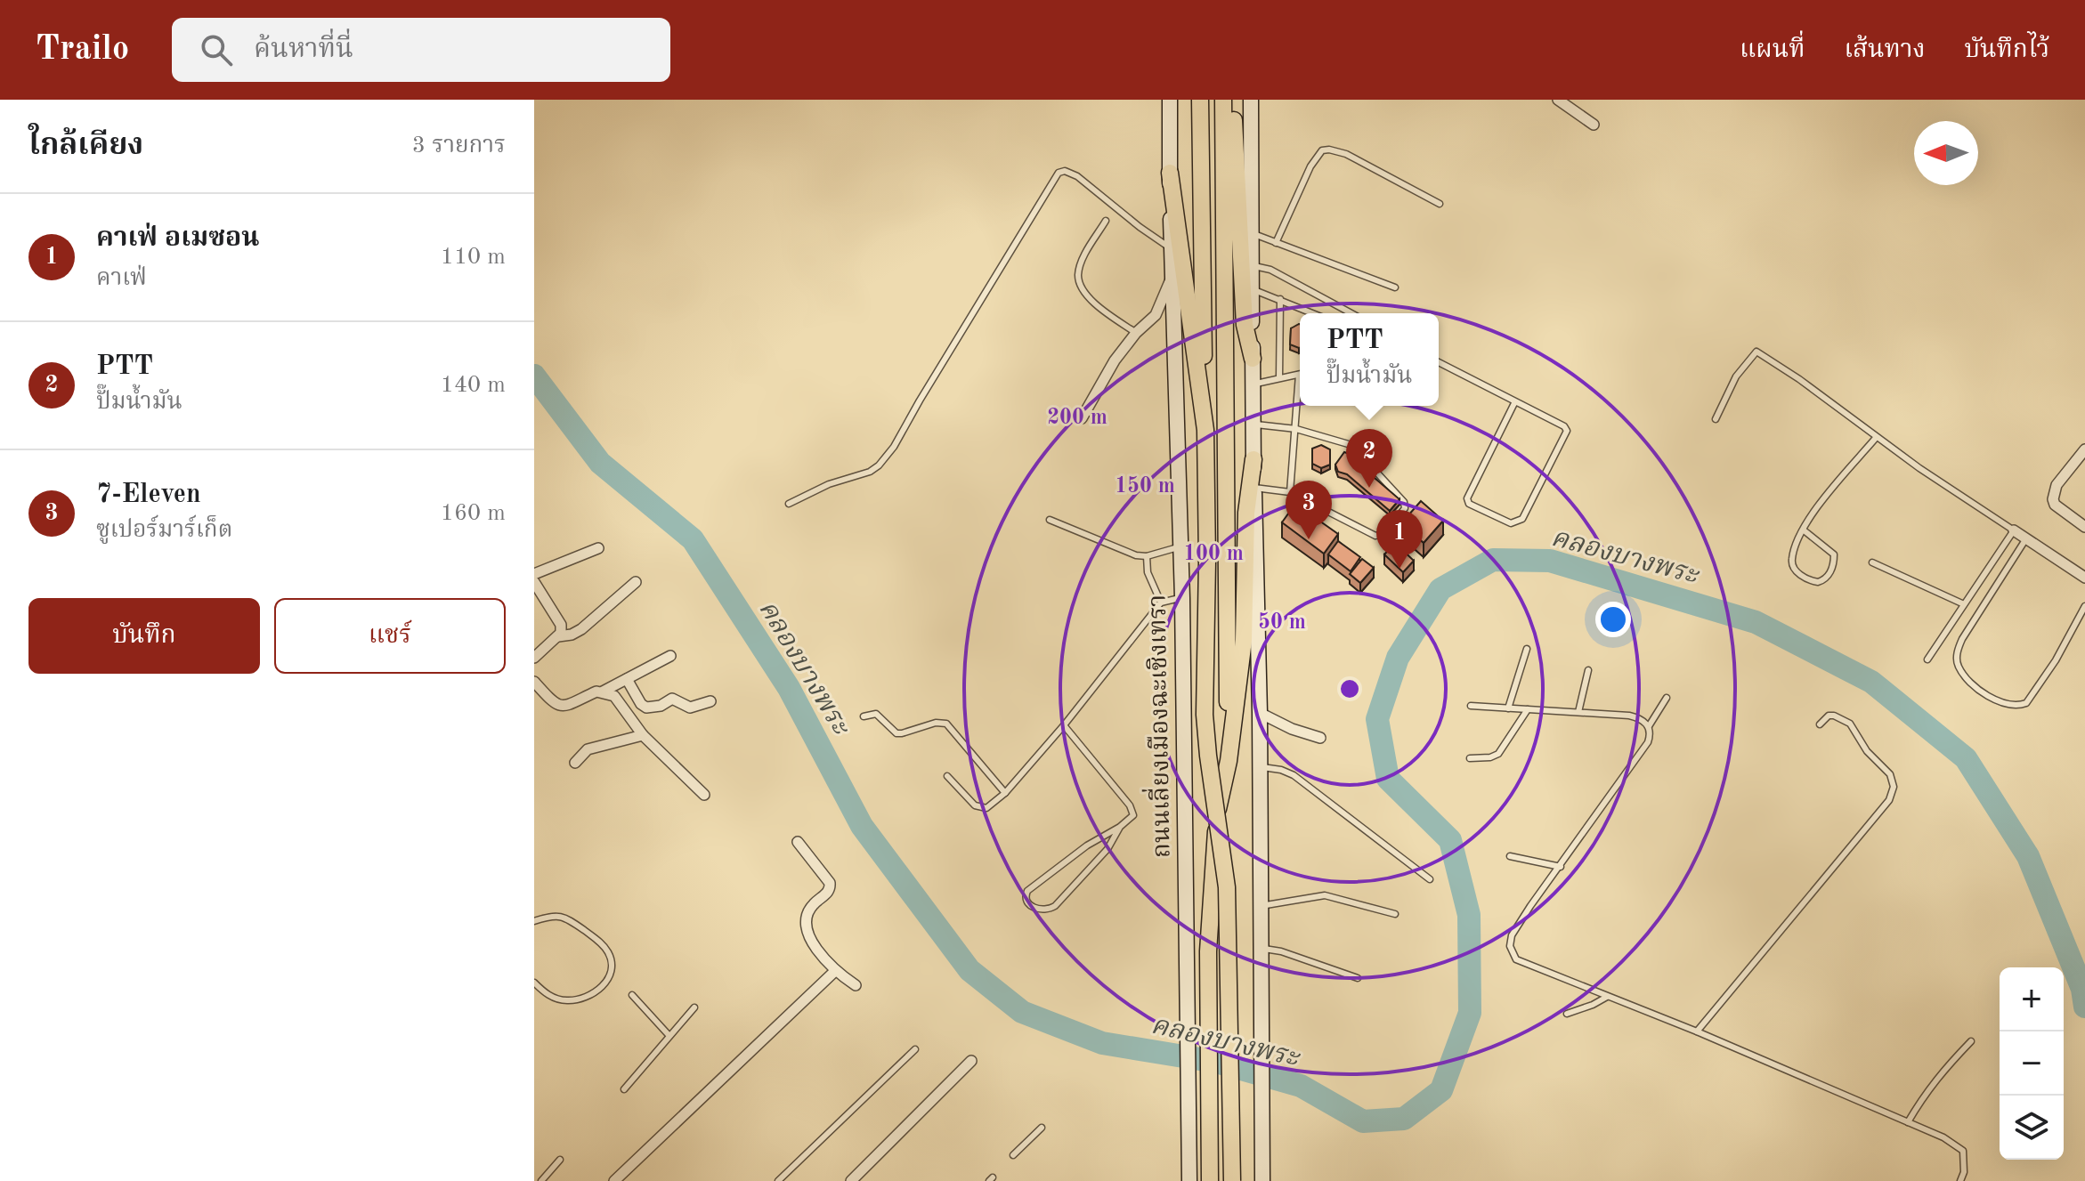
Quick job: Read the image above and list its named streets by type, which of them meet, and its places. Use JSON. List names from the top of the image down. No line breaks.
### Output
{"streets":{"main road":["ถนนเลี่ยงเมืองฉะเชิงเทรา"]},"water":["คลองบางพระ"],"north":"left","page":{"header":"Trailo","search":"ค้นหาที่นี่","nav":["แผนที่","เส้นทาง","บันทึกไว้"],"heading":["ใกล้เคียง","3 รายการ"],"list":[{"mark":"1","name":"คาเฟ่ อเมซอน","note":"คาเฟ่","value":"110 m"},{"mark":"2","name":"PTT","note":"ปั๊มน้ำมัน","value":"140 m"},{"mark":"3","name":"7-Eleven","note":"ซูเปอร์มาร์เก็ต","value":"160 m"}],"popup":["PTT","ปั๊มน้ำมัน"],"pins":["2","3","1"],"buttons":["บันทึก","แชร์"],"map_buttons":["+","−"]},"rings":["200 m","150 m","100 m","50 m"]}
